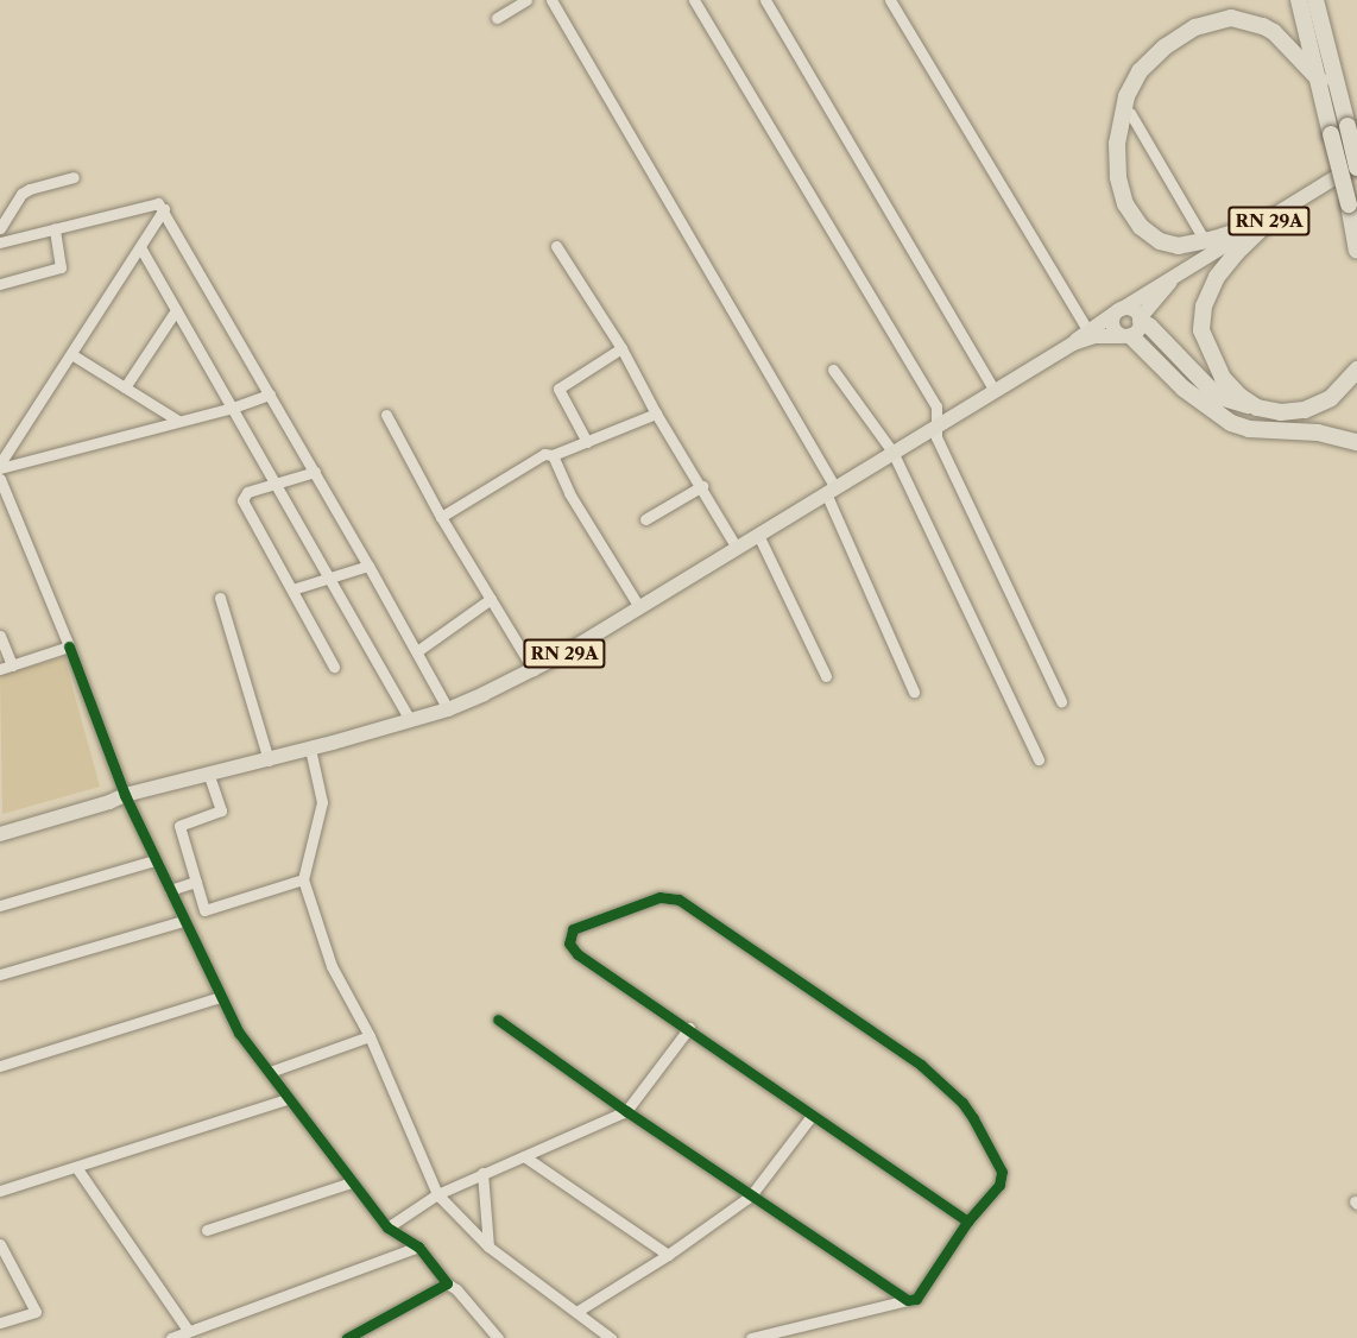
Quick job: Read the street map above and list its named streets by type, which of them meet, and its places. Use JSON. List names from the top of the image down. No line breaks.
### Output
{"streets":{"main road":["RN 29A"]}}
